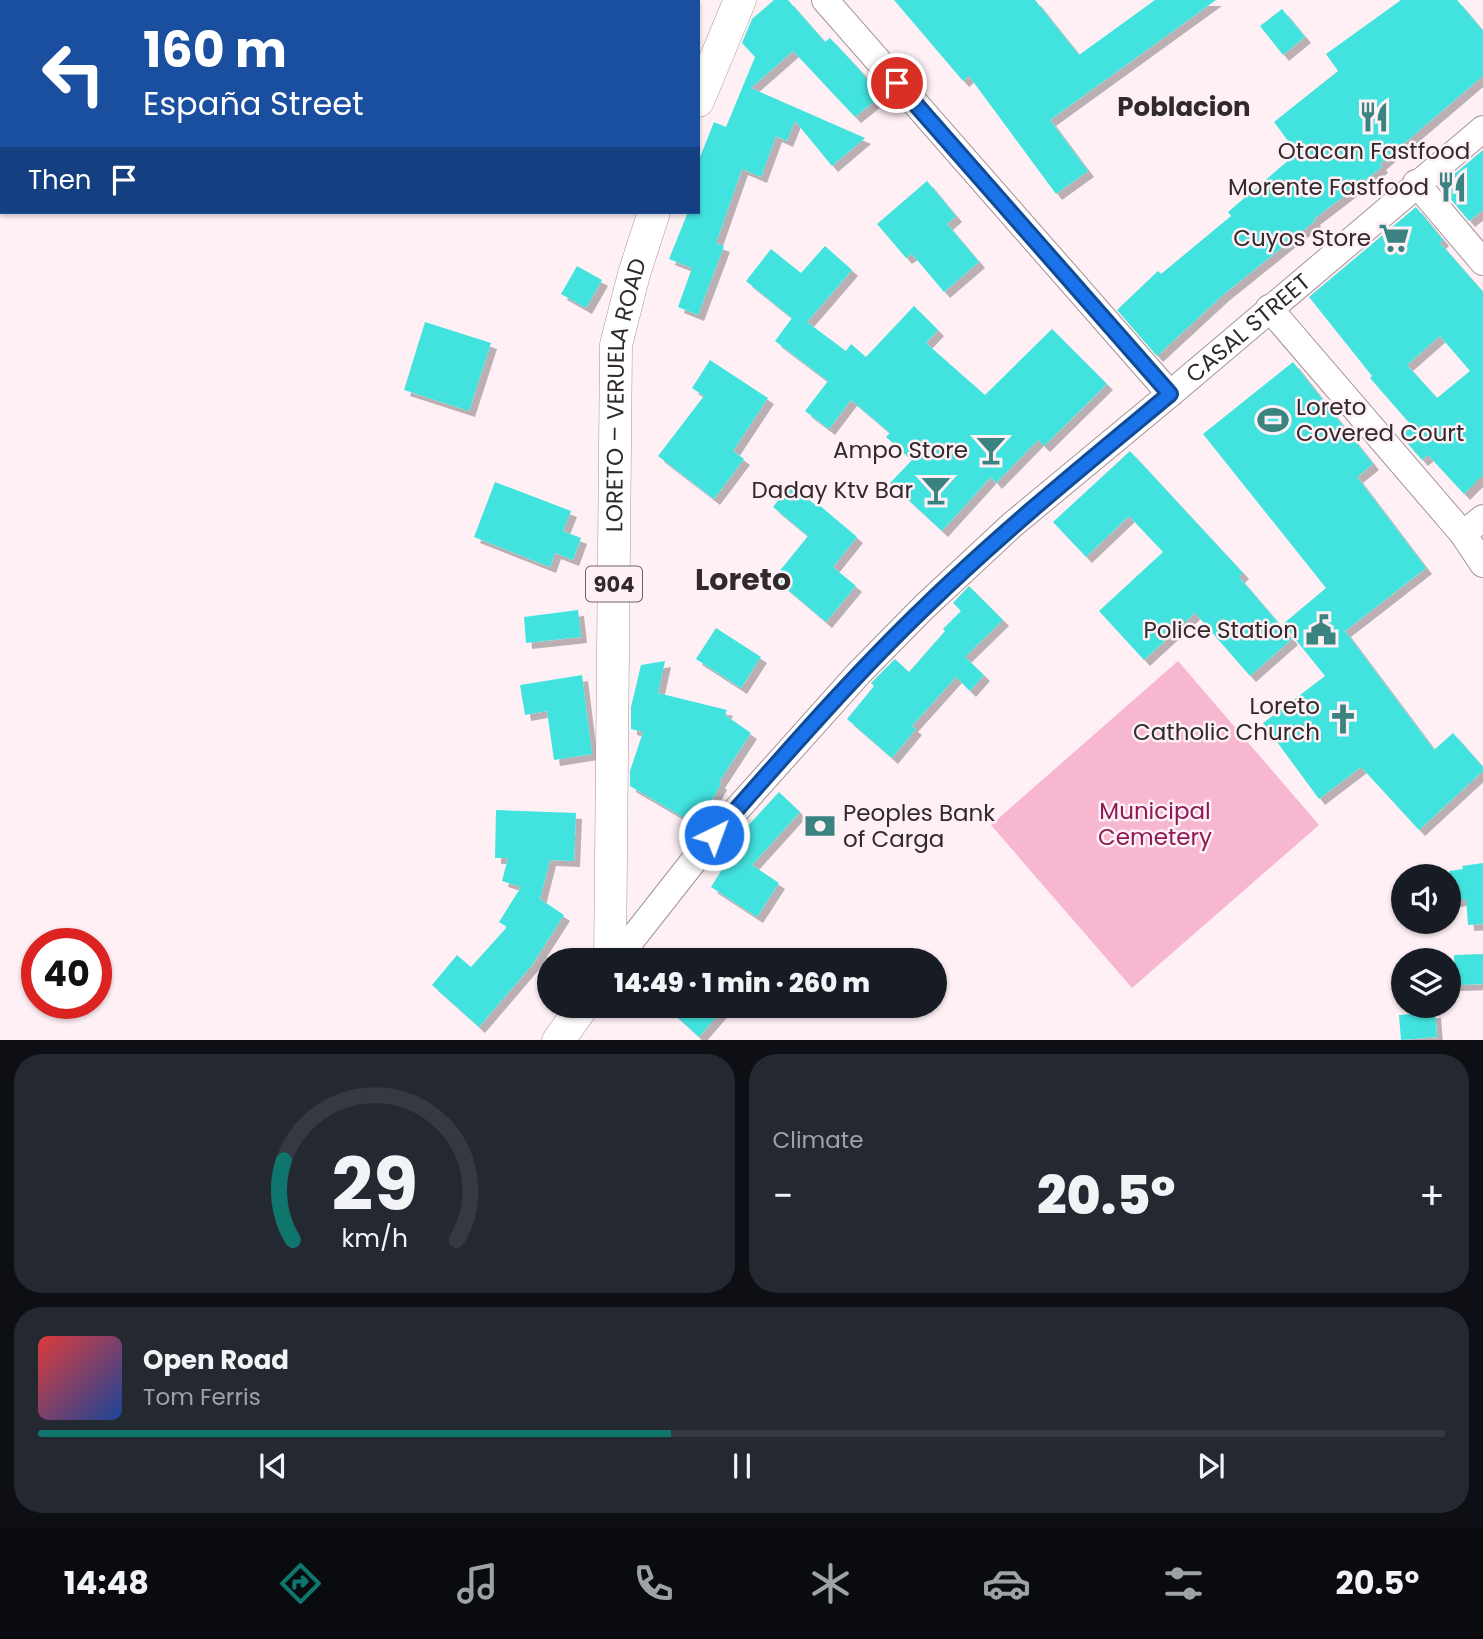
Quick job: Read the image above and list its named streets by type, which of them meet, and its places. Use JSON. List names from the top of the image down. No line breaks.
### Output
{"streets":{"main road":["LORETO – VERUELA ROAD","904"],"street":["CASAL STREET"]},"districts":["Poblacion","Loreto"],"parks":["Municipal Cemetery"],"places":{"restaurant":["Otacan Fastfood","Morente Fastfood"],"supermarket":["Cuyos Store"],"sports":["Loreto Covered Court"],"bar":["Ampo Store","Daday Ktv Bar"],"public building":["Police Station"],"church":["Loreto Catholic Church"],"bank":["Peoples Bank of Carga"]},"page":{"turn":["160 m","España Street"],"then":"Then","limit":"40","trip":"14:49 · 1 min · 260 m","tile":"Climate","heat":["−","20.5°","+"],"song":["Open Road","Tom Ferris"],"tabs":["14:48","20.5°"],"gauge":["29","km/h"]}}
